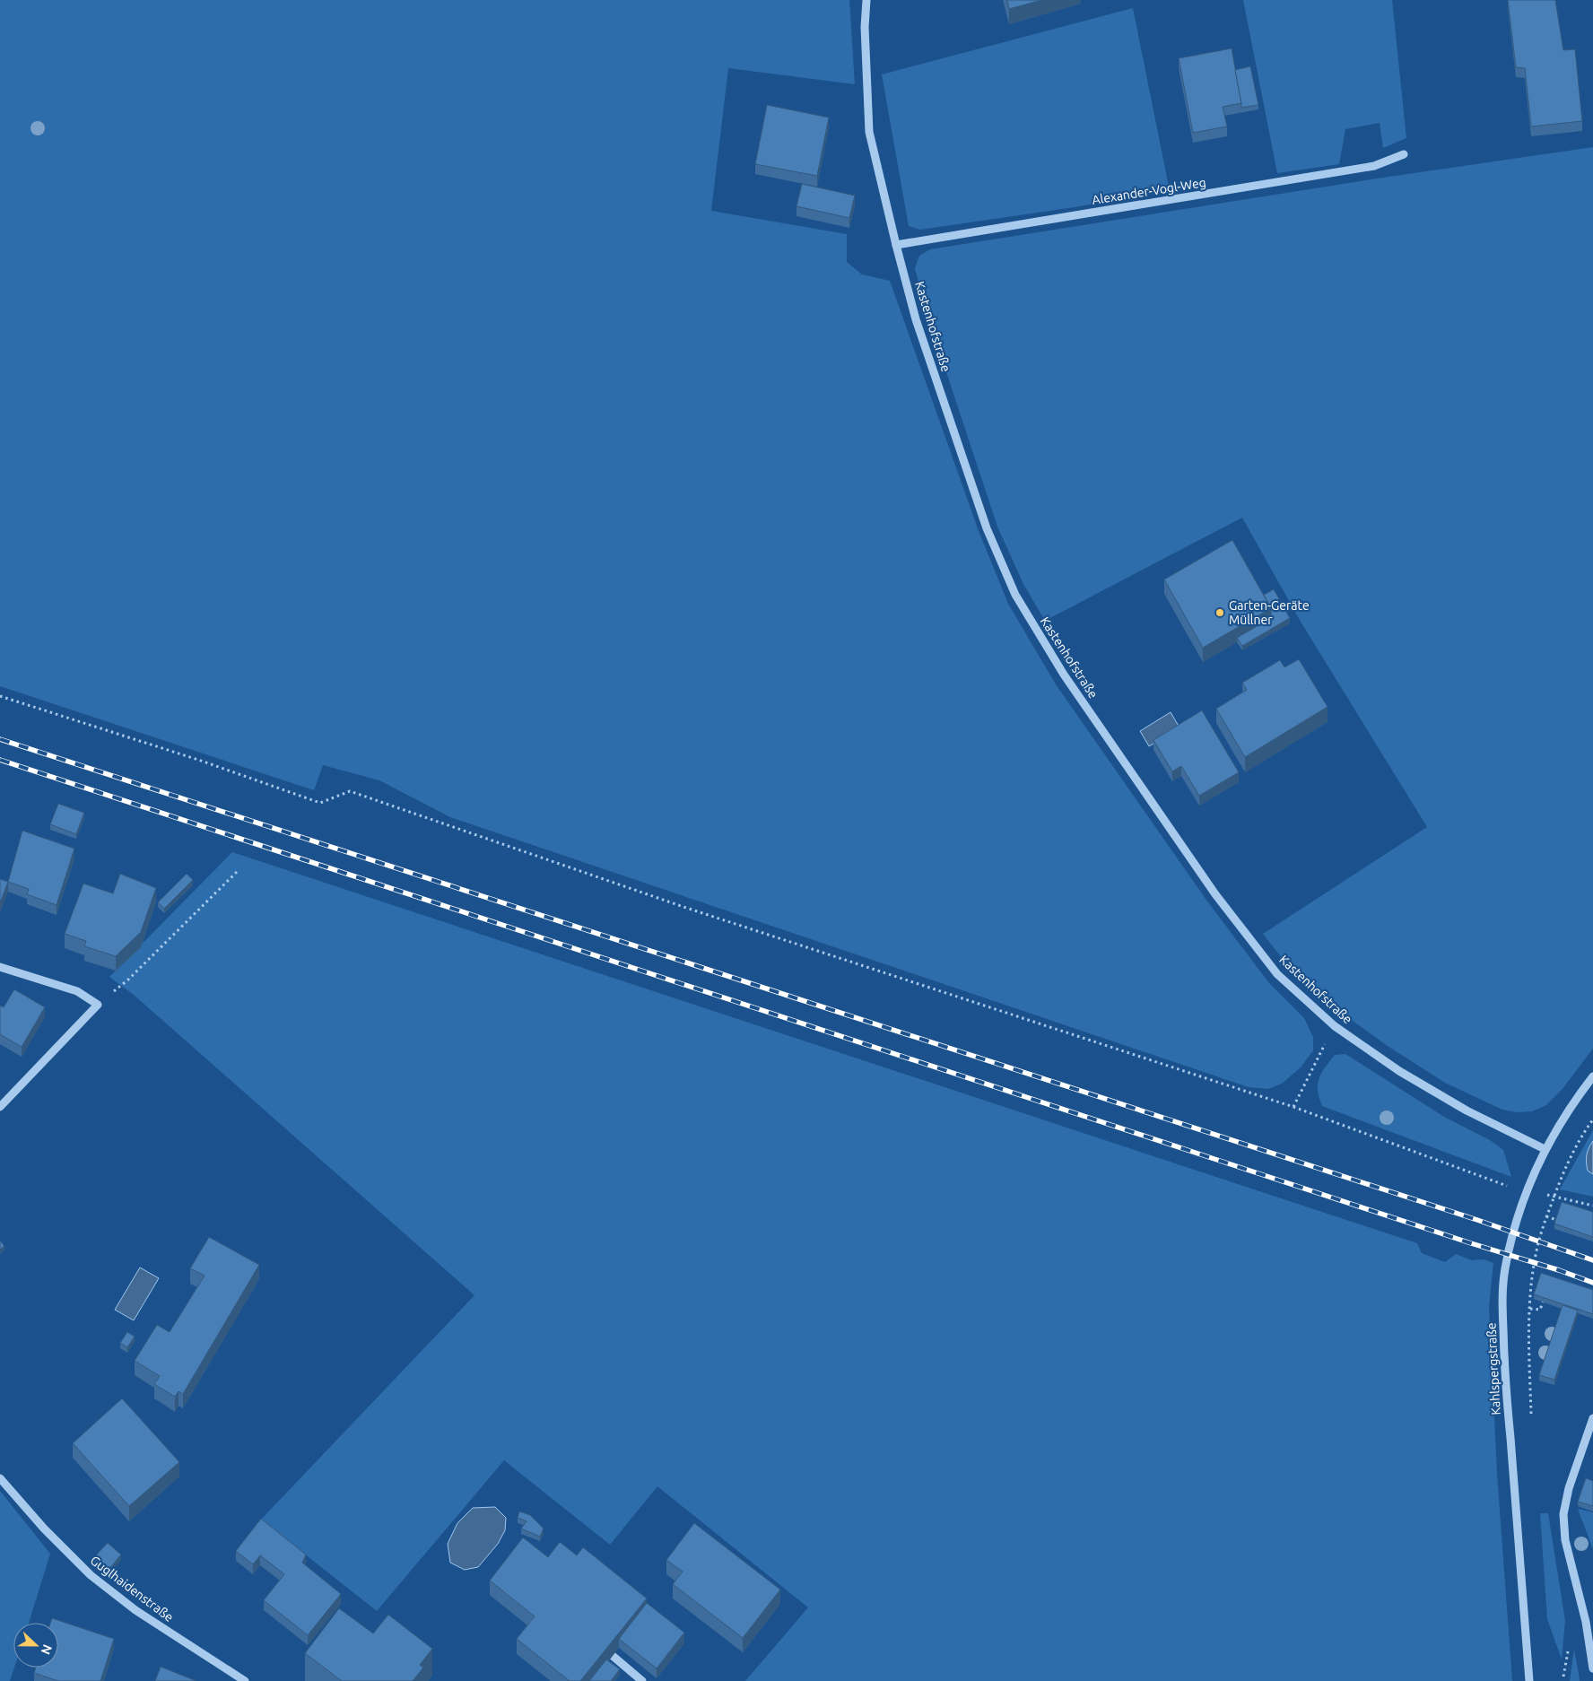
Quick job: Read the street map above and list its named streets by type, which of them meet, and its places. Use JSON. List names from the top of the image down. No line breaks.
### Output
{"streets":{"street":["Alexander-Vogl-Weg","Kastenhofstraße","Kahlspergstraße","Guglhaidenstraße"]},"crossings":[["Alexander-Vogl-Weg","Kastenhofstraße"],["Kastenhofstraße","Kahlspergstraße"]],"places":["Garten-Geräte Müllner"],"north":"right"}
